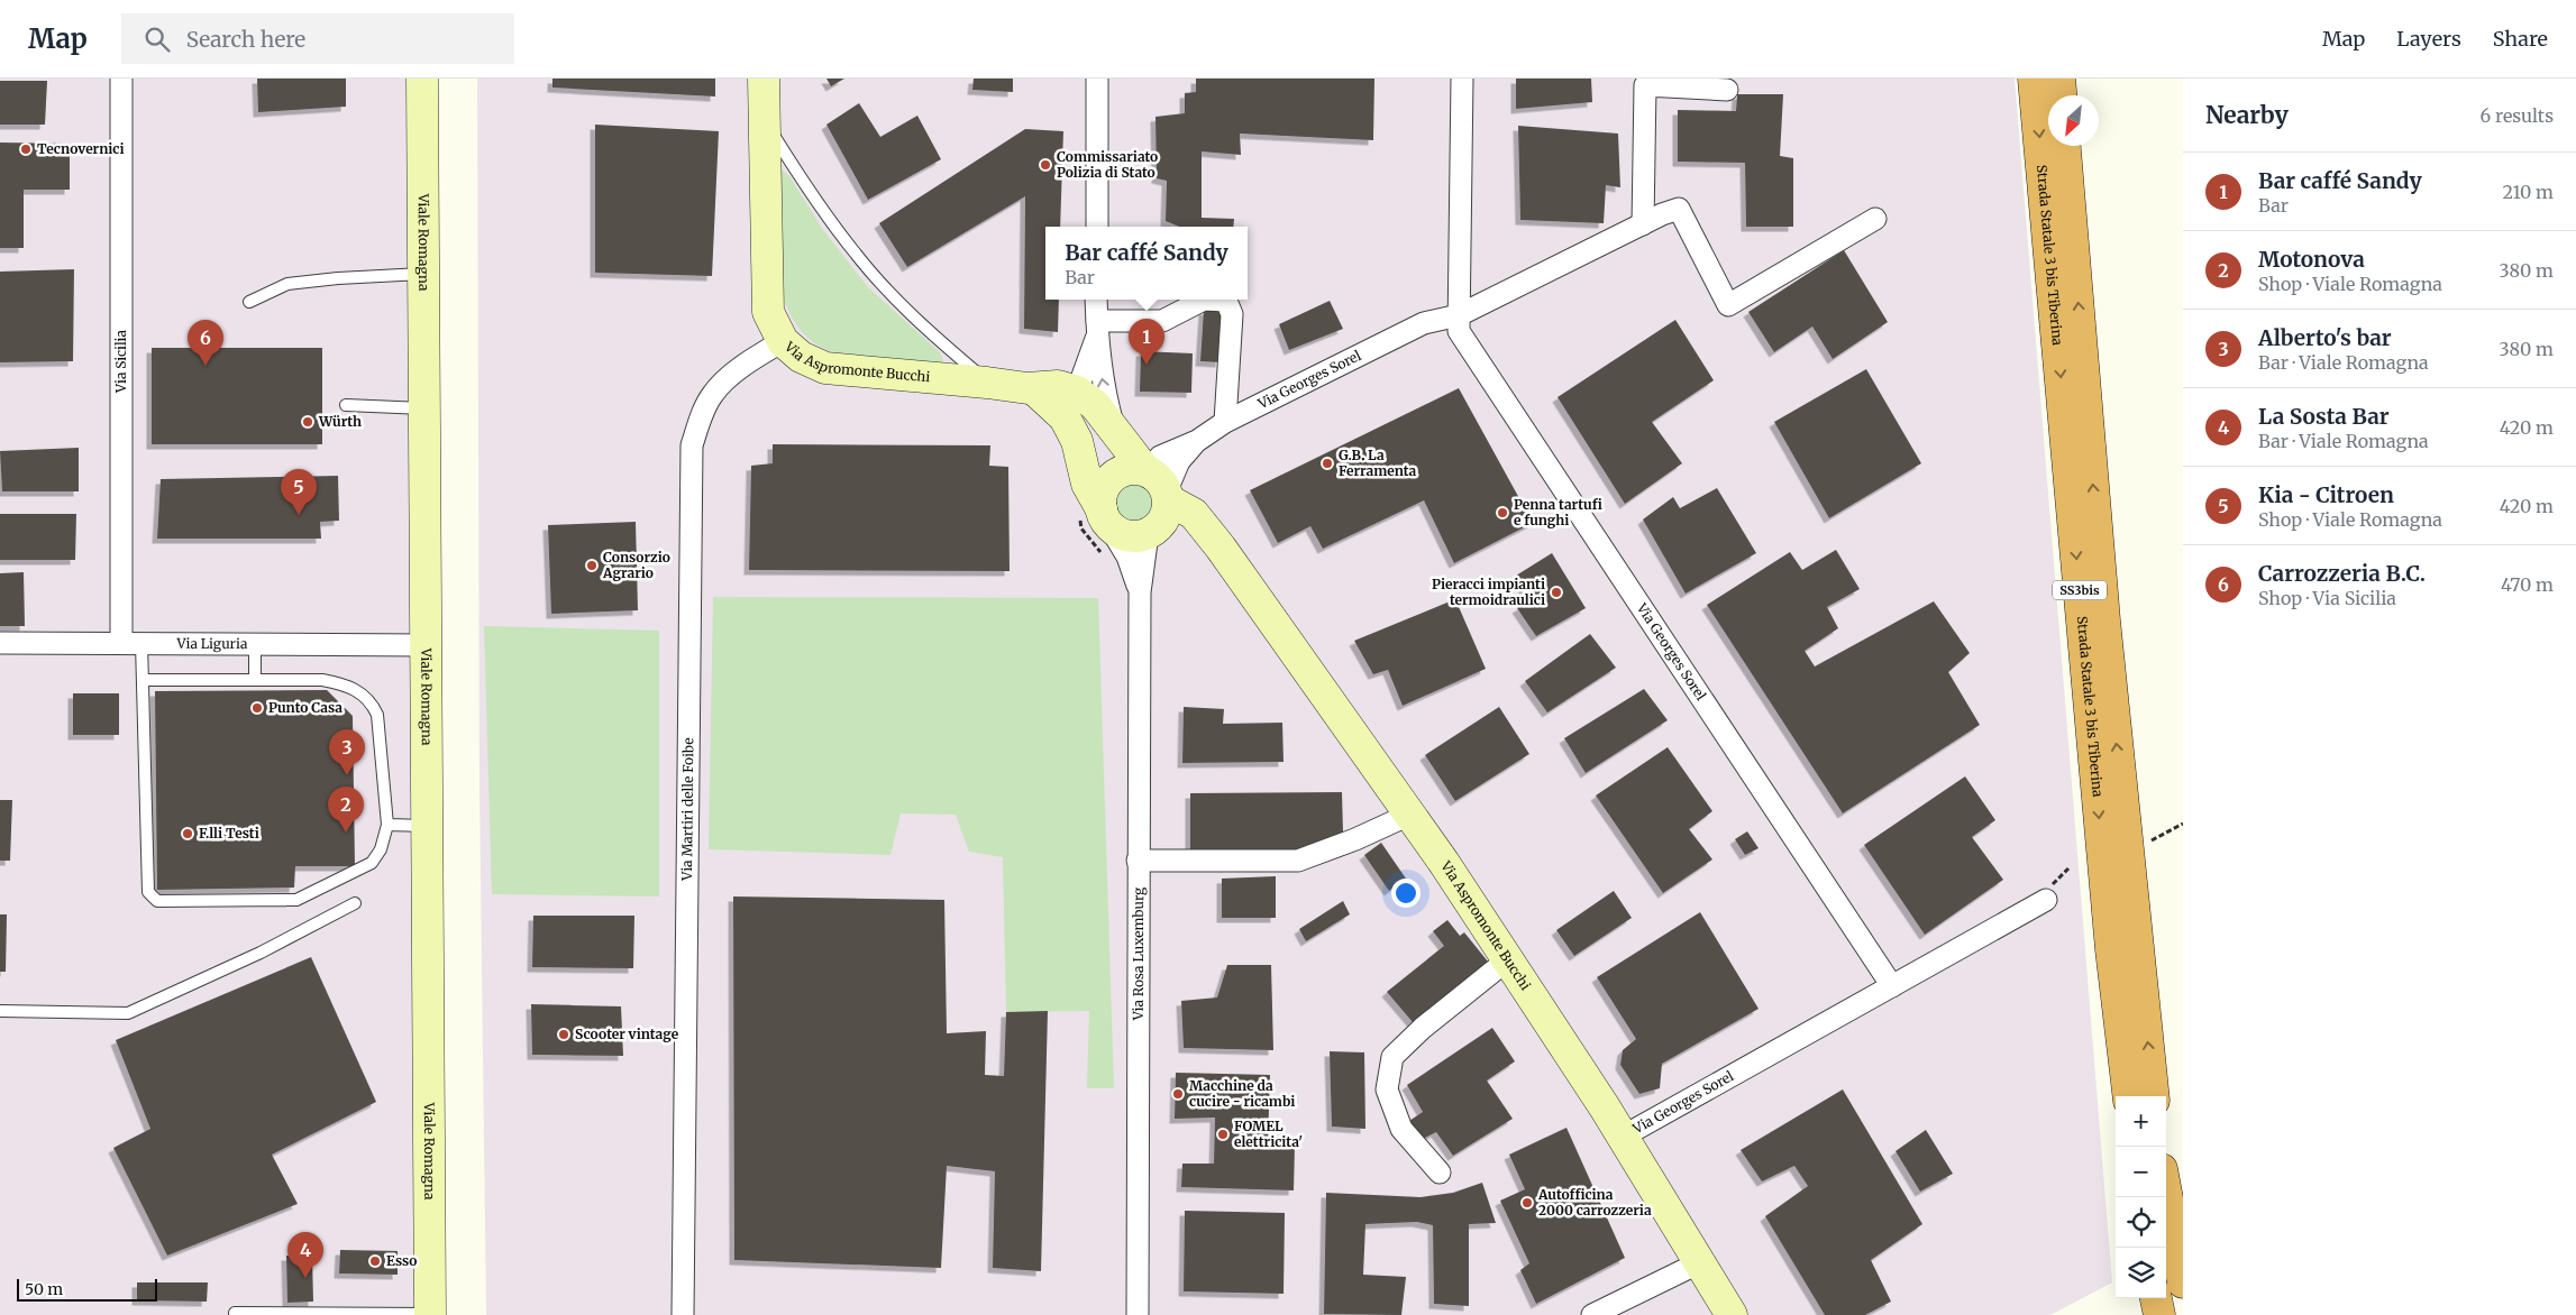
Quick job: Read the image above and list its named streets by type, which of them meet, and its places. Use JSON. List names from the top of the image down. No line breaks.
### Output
{"streets":{"highway":["Strada Statale 3 bis Tiberina","SS3bis"],"street":["Viale Romagna","Via Aspromonte Bucchi","Via Sicilia","Via Georges Sorel","Via Liguria","Via Martiri delle Foibe","Via Rosa Luxemburg"]},"crossings":[["Viale Romagna","Via Liguria"],["Via Aspromonte Bucchi","Via Georges Sorel"],["Via Aspromonte Bucchi","Via Martiri delle Foibe"],["Via Aspromonte Bucchi","Via Rosa Luxemburg"],["Via Sicilia","Via Liguria"],["Via Georges Sorel","Via Rosa Luxemburg"]],"places":["Tecnovernici","Commissariato Polizia di Stato","Würth","G.B. La Ferramenta","Penna tartufi e funghi","Consorzio Agrario","Pieracci impianti termoidraulici","Punto Casa","F.lli Testi","Scooter vintage","Macchine da cucire - ricambi","FOMEL elettricita'","Autofficina 2000 carrozzeria","Esso"],"scale_bar":"50 m","north":"bottom left","page":{"header":"Map","search":"Search here","nav":["Map","Layers","Share"],"heading":["Nearby","6 results"],"list":[{"mark":"1","name":"Bar caffé Sandy","note":"Bar","value":"210 m"},{"mark":"2","name":"Motonova","note":"Shop · Viale Romagna","value":"380 m"},{"mark":"3","name":"Alberto's bar","note":"Bar · Viale Romagna","value":"380 m"},{"mark":"4","name":"La Sosta Bar","note":"Bar · Viale Romagna","value":"420 m"},{"mark":"5","name":"Kia - Citroen","note":"Shop · Viale Romagna","value":"420 m"},{"mark":"6","name":"Carrozzeria B.C.","note":"Shop · Via Sicilia","value":"470 m"}],"popup":["Bar caffé Sandy","Bar"],"pins":["1","6","5","3","2","4"],"map_buttons":["+","−"],"scale":"50 m"}}
